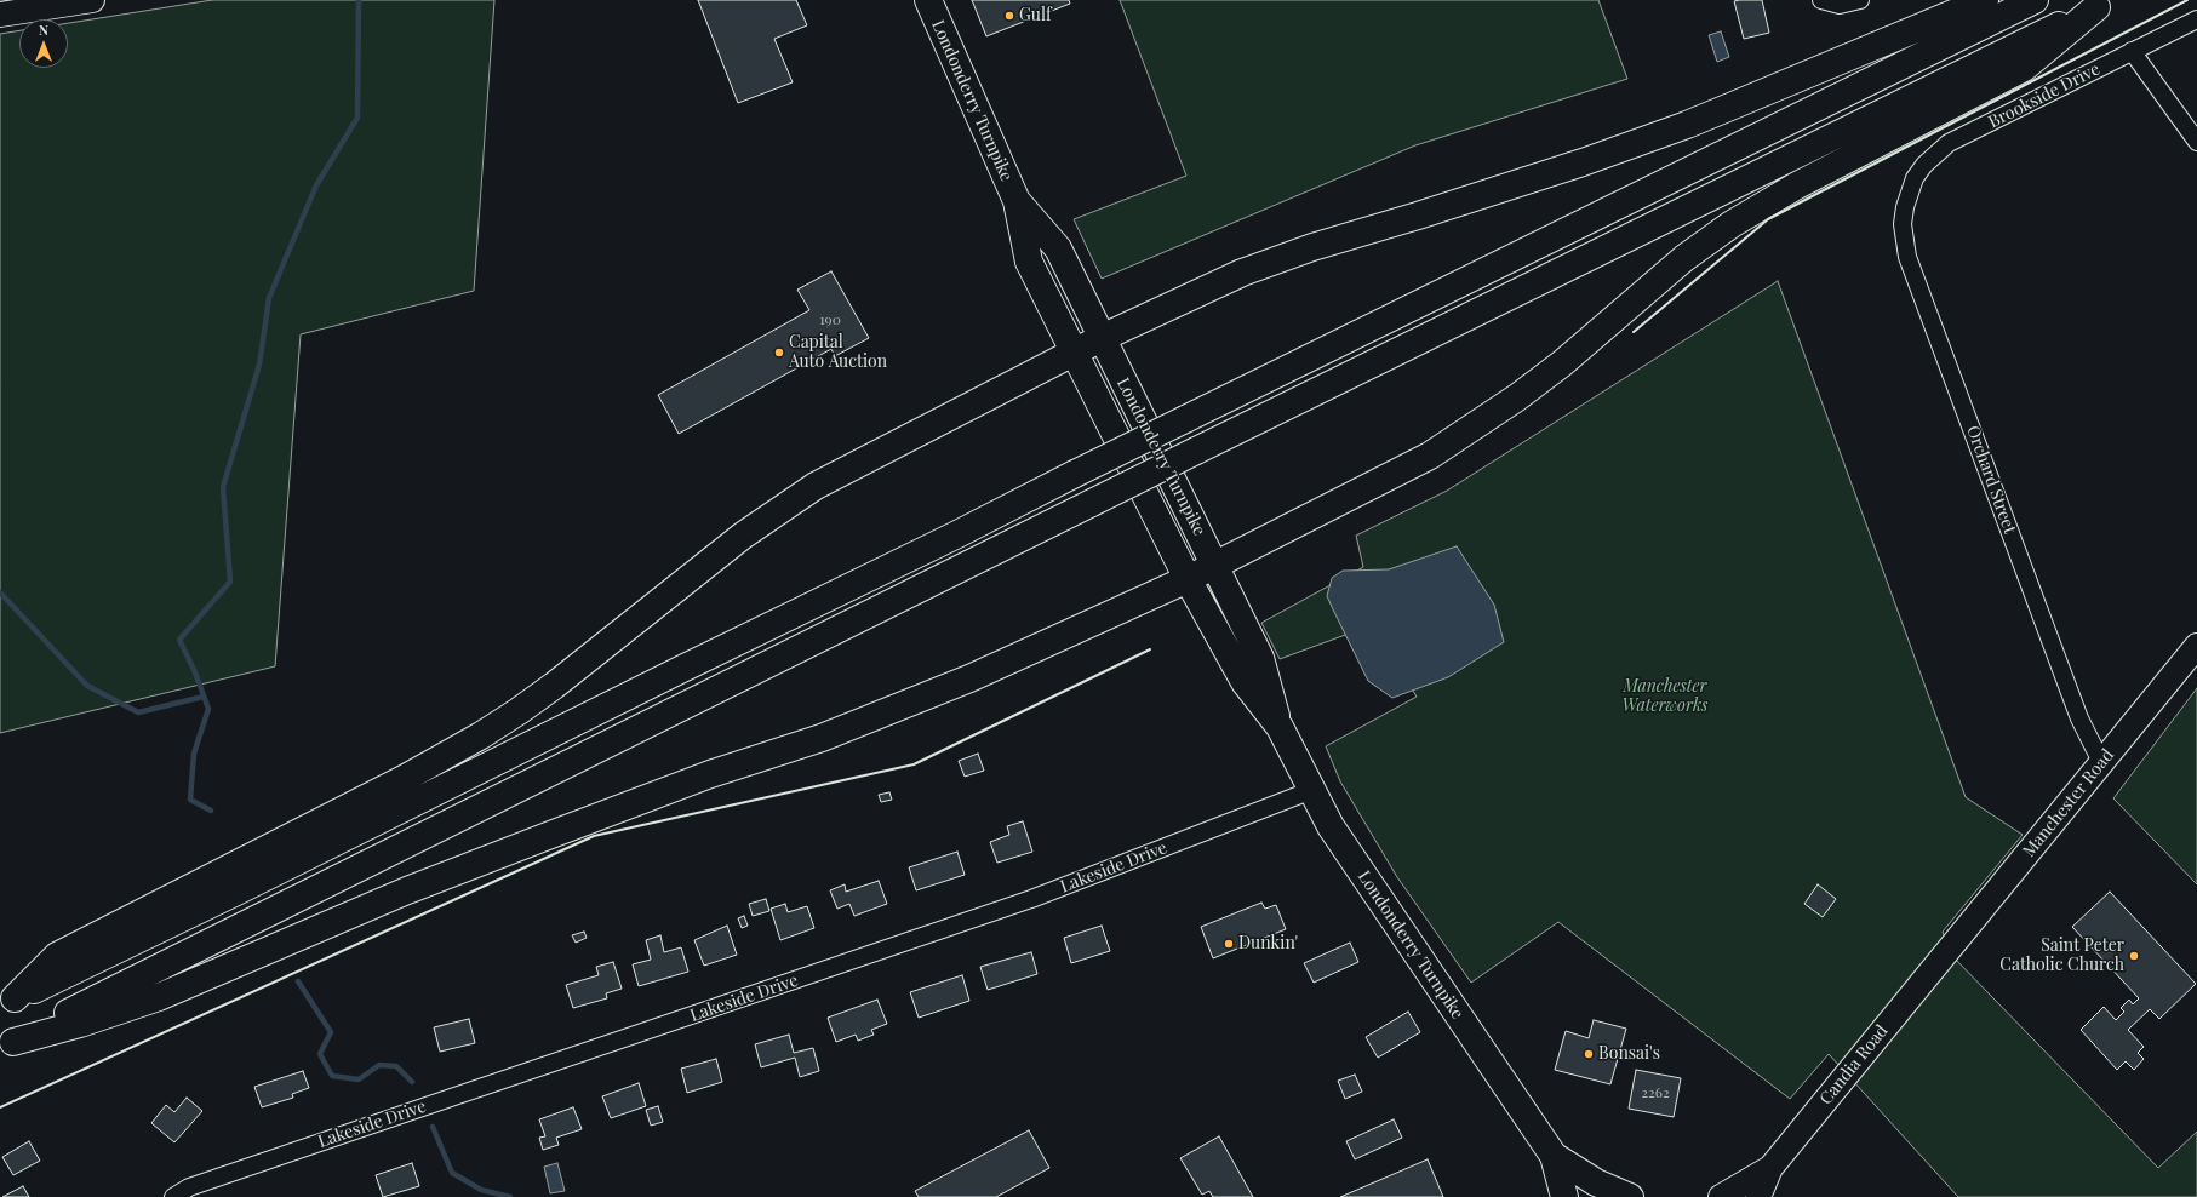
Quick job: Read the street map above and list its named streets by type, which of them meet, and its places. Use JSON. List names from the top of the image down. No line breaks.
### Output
{"streets":{"main road":["Londonderry Turnpike","Manchester Road","Candia Road"],"street":["Brookside Drive","Orchard Street","Lakeside Drive"]},"crossings":[["Brookside Drive","Orchard Street"],["Londonderry Turnpike","Lakeside Drive"],["Orchard Street","Manchester Road"],["Manchester Road","Candia Road"]],"parks":["Manchester Waterworks"],"places":["Gulf","Capital Auto Auction","Dunkin'","Saint Peter Catholic Church","Bonsai's"],"house_numbers":["190","2262"],"north":"top"}
